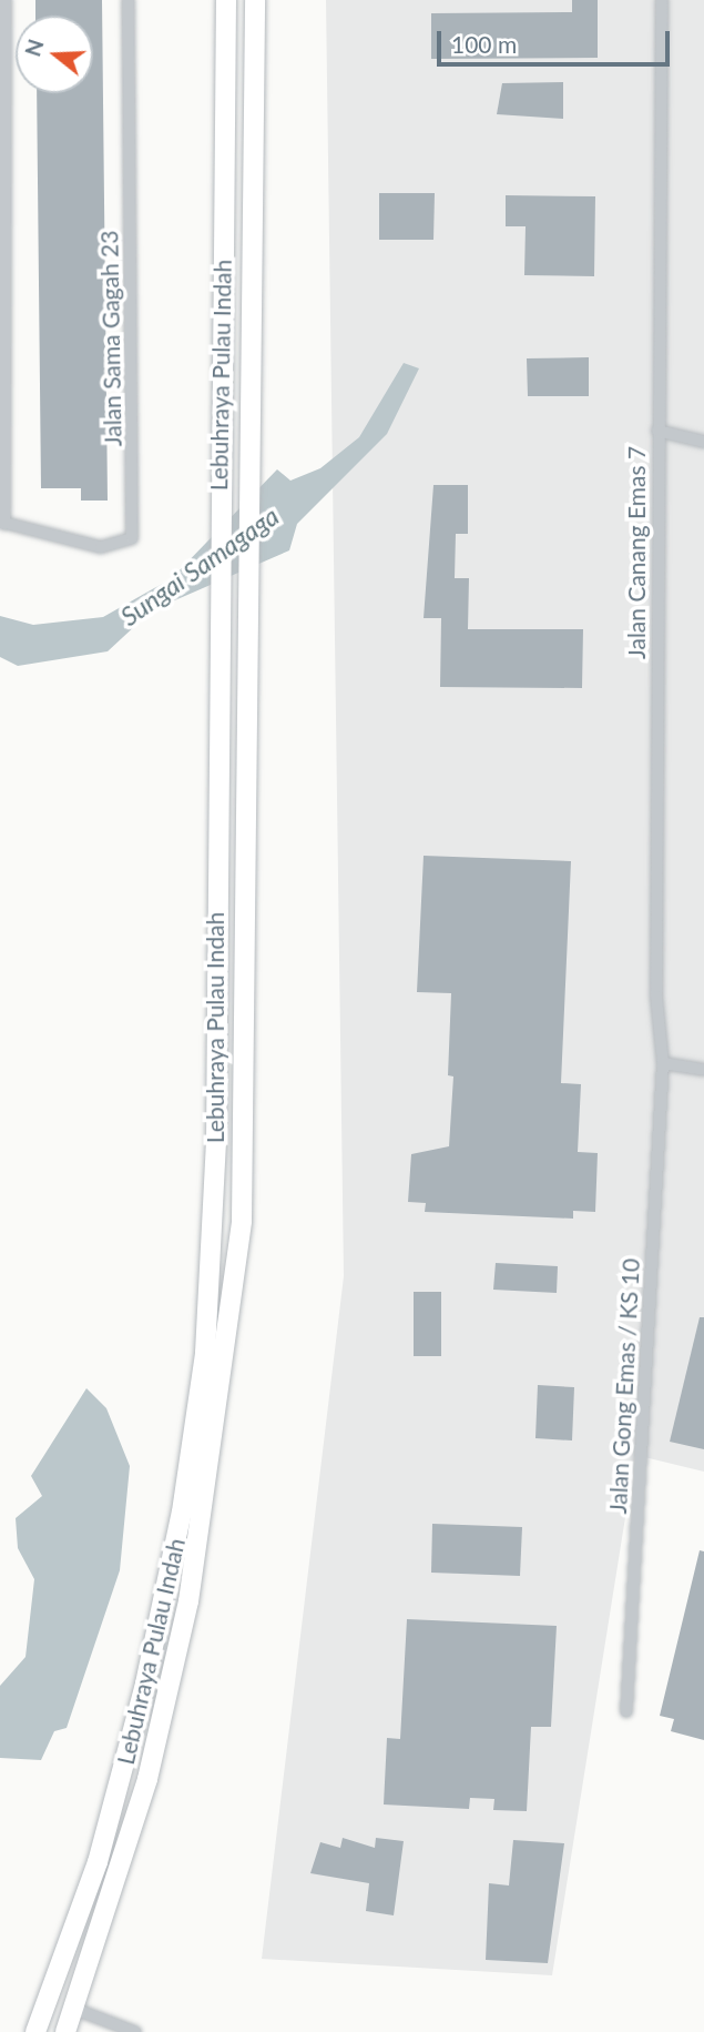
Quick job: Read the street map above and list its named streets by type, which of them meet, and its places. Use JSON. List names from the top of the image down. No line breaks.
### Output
{"streets":{"main road":["Lebuhraya Pulau Indah"],"street":["Jalan Sama Gagah 23","Jalan Canang Emas 7","Jalan Gong Emas / KS 10"]},"crossings":[["Jalan Canang Emas 7","Jalan Gong Emas / KS 10"]],"water":["Sungai Samagaga"],"scale_bar":"100 m","north":"left"}
